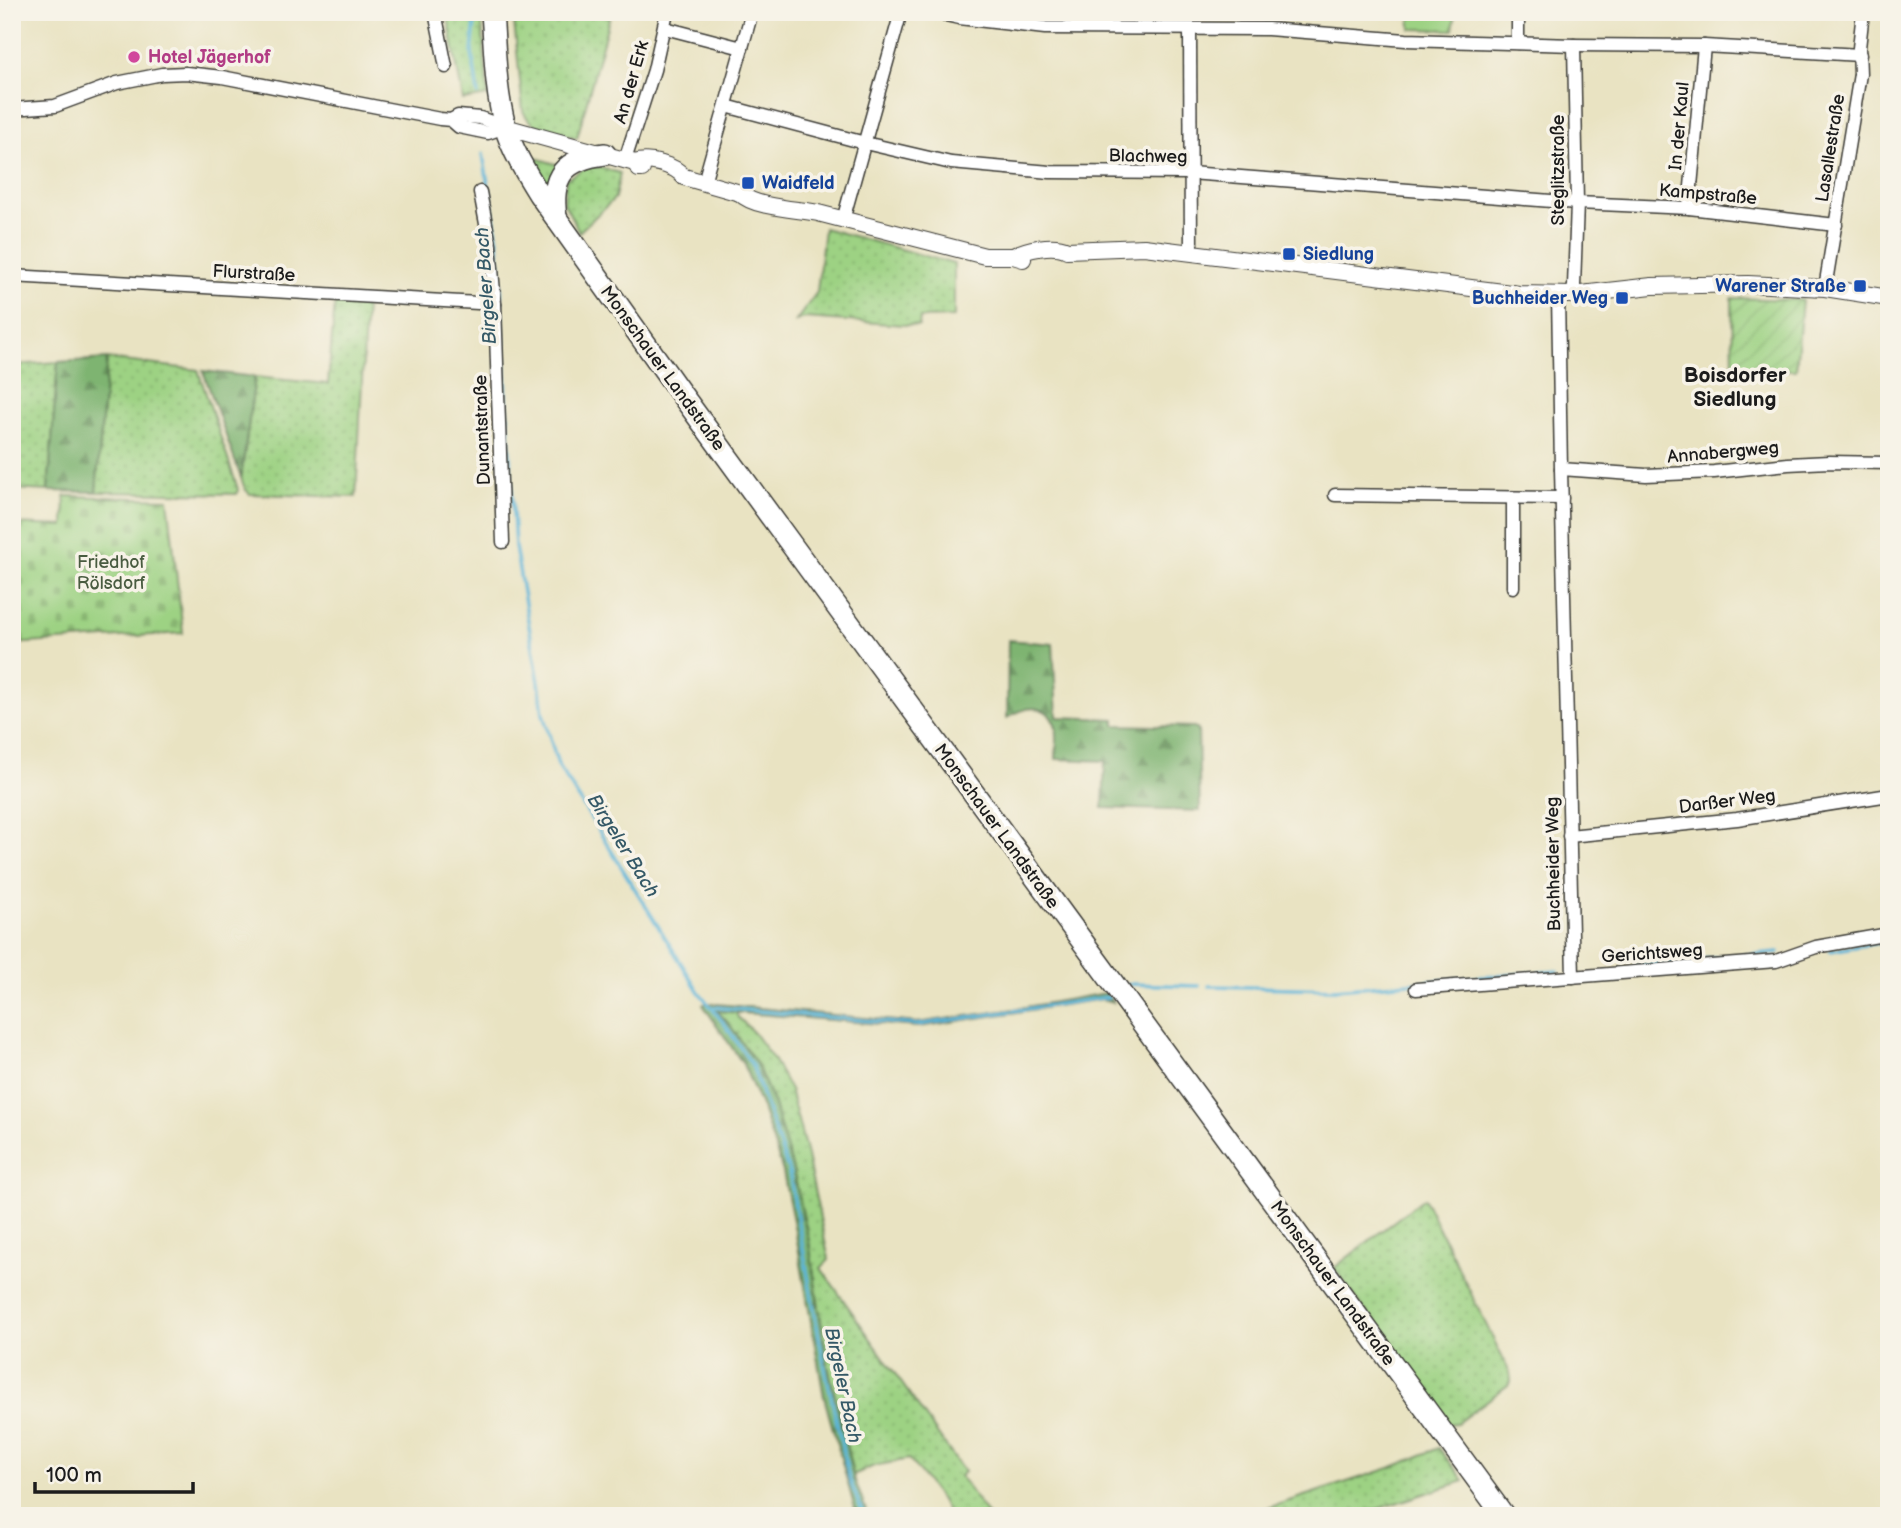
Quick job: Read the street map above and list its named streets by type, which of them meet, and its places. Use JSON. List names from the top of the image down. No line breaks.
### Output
{"streets":{"main road":["Monschauer Landstraße"],"street":["An der Erk","In der Kaul","Lasallestraße","Blachweg","Steglitzstraße","Kampstraße","Flurstraße","Dunantstraße","Annabergweg","Darßer Weg","Buchheider Weg","Gerichtsweg"]},"crossings":[["In der Kaul","Kampstraße"],["Lasallestraße","Kampstraße"],["Blachweg","Steglitzstraße"],["Blachweg","Kampstraße"],["Steglitzstraße","Kampstraße"],["Steglitzstraße","Buchheider Weg"],["Flurstraße","Dunantstraße"],["Annabergweg","Buchheider Weg"],["Darßer Weg","Buchheider Weg"],["Buchheider Weg","Gerichtsweg"]],"districts":["Boisdorfer Siedlung"],"water":["Birgeler Bach"],"parks":["Friedhof Rölsdorf"],"places":{"other":["Hotel Jägerhof"],"transit":["Waidfeld","Siedlung","Warener Straße","Buchheider Weg"]},"scale_bar":"100 m"}
